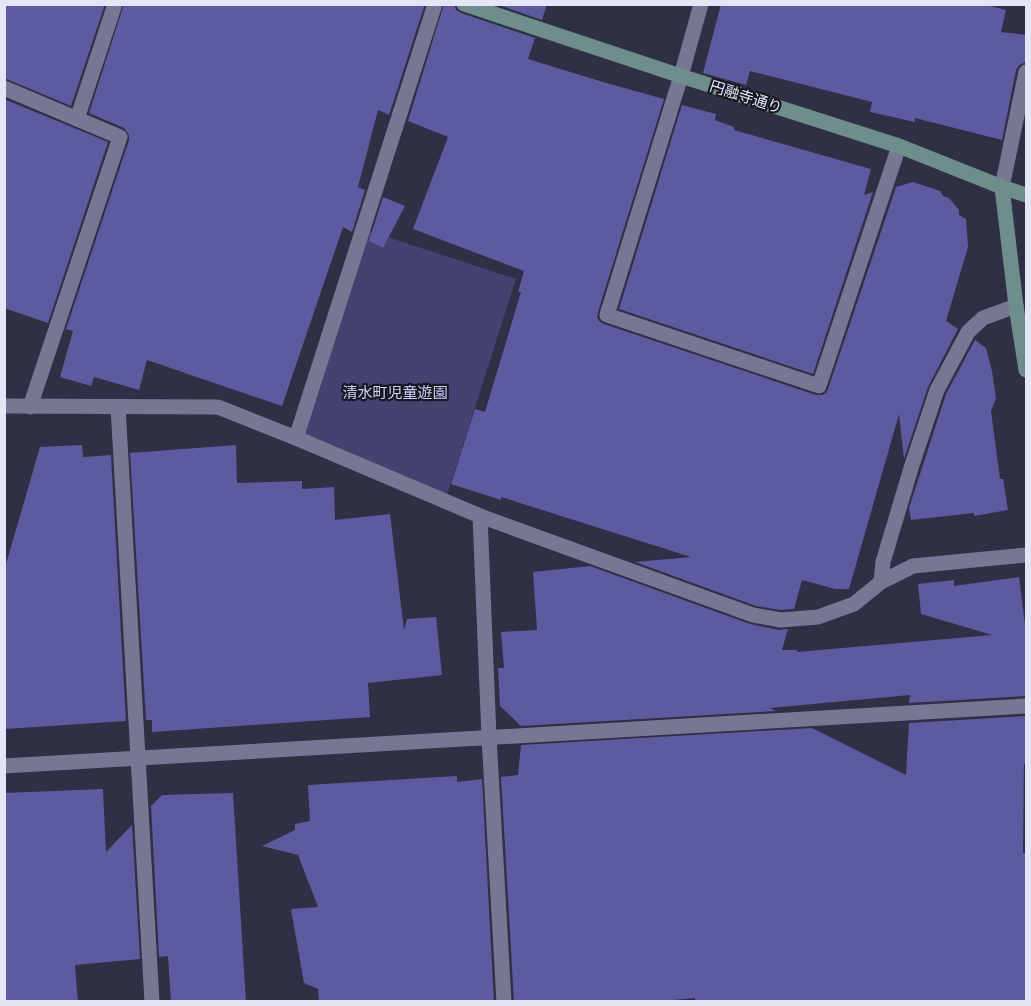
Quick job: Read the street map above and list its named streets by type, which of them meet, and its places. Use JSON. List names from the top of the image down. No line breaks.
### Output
{"streets":{"street":["円融寺通り"]},"parks":["清水町児童遊園"]}
